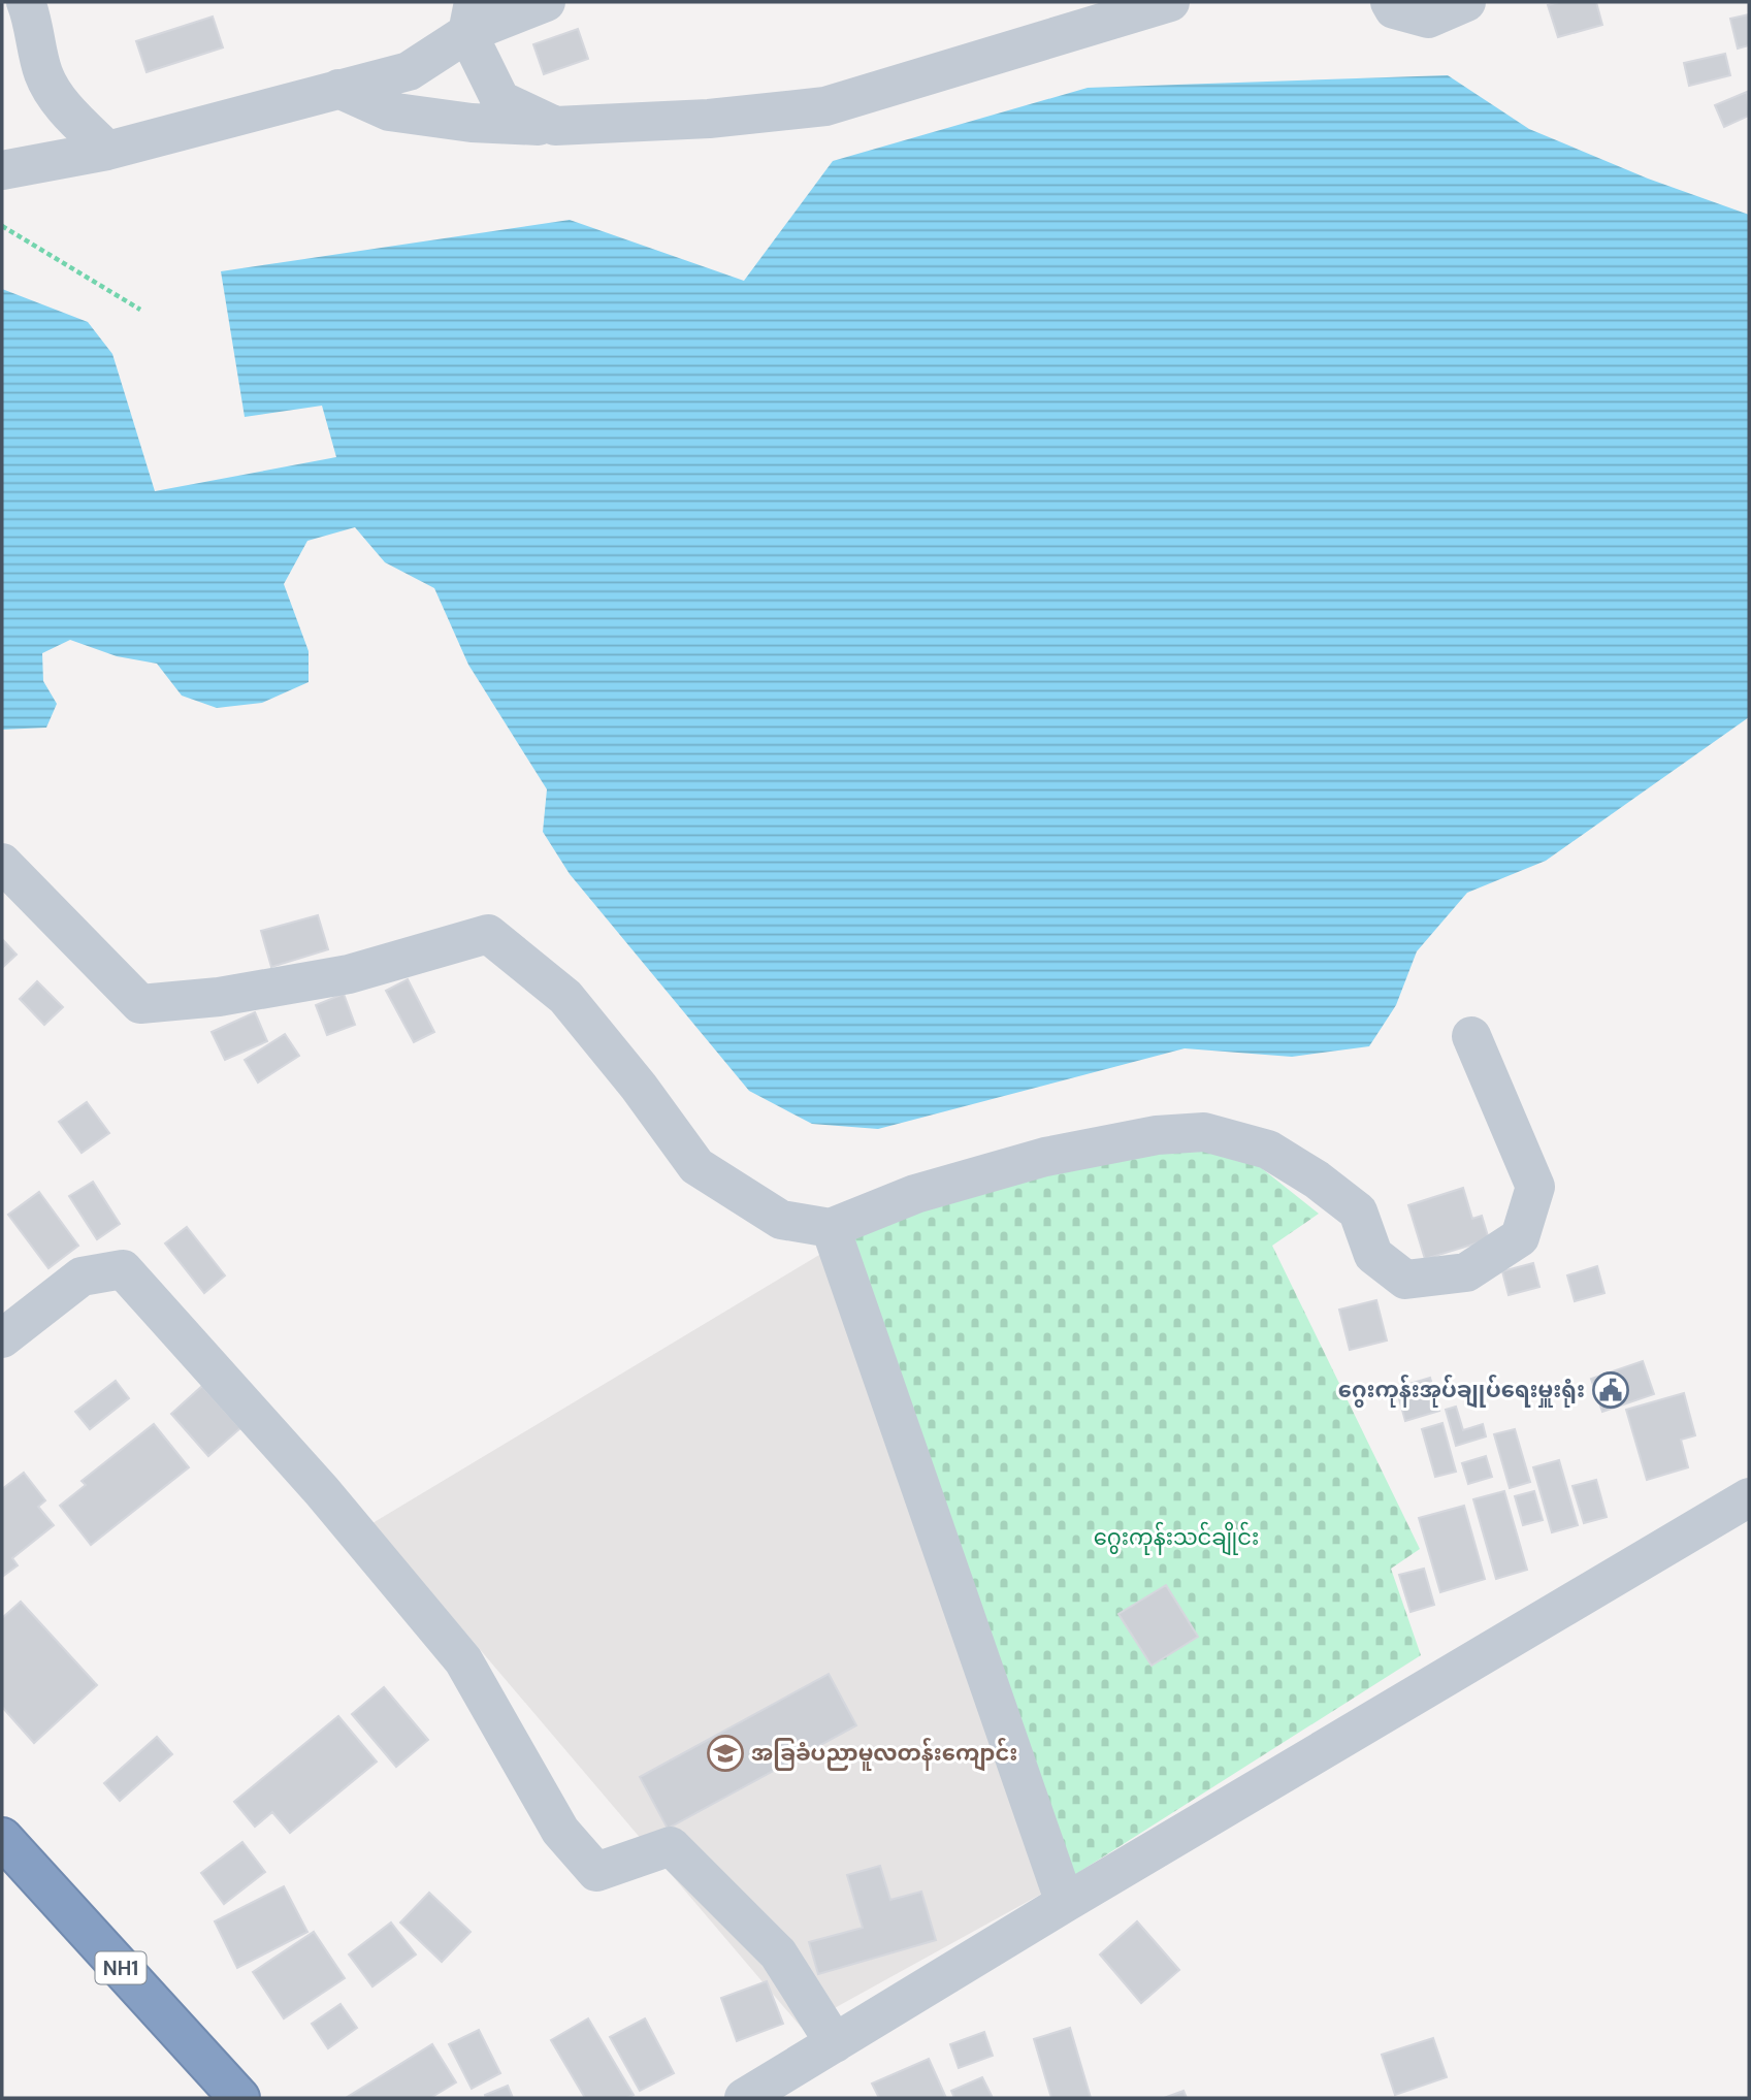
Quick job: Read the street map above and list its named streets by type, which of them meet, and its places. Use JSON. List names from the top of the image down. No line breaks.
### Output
{"streets":{"highway":["NH1"]},"parks":["ဂွေးကုန်းသင်ချိုင်း"],"places":{"public building":["ဂွေးကုန်းအုပ်ချုပ်ရေးမှူးရုံး"],"school or university":["အခြခံပညာမူလတန်းကျောင်း"]}}
